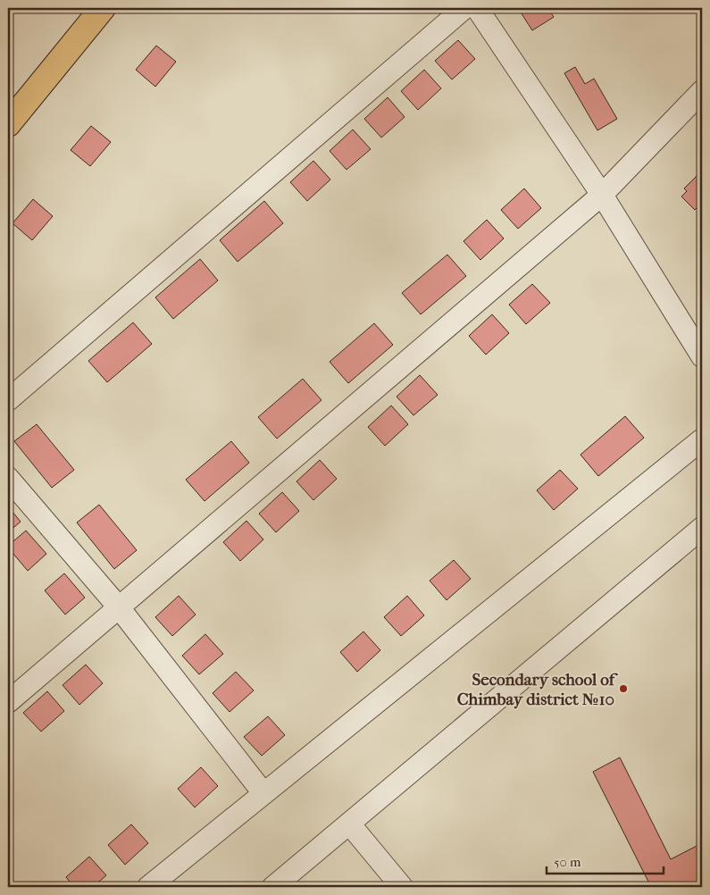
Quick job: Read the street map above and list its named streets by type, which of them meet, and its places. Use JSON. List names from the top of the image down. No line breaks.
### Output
{"places":["Secondary school of Chimbay district №10"],"scale_bar":"50 m"}
